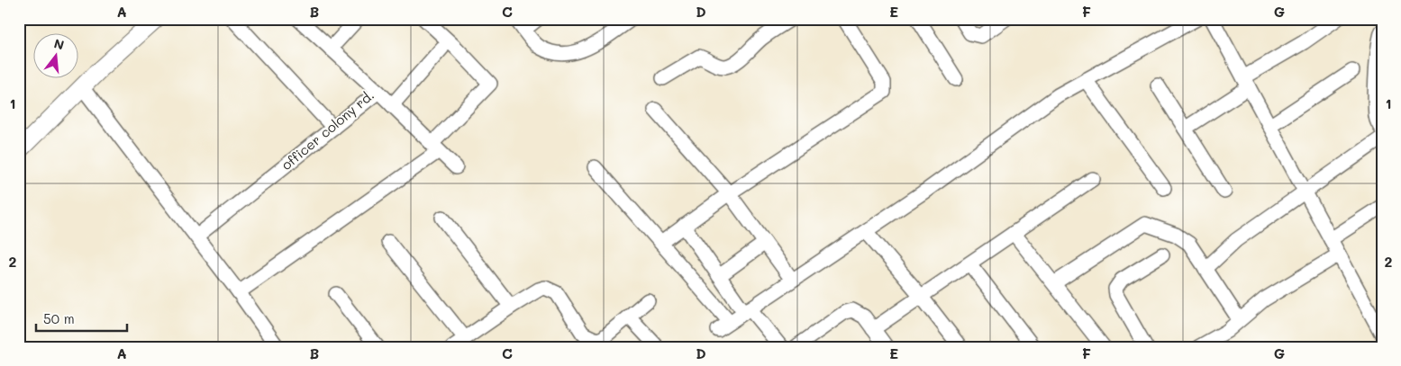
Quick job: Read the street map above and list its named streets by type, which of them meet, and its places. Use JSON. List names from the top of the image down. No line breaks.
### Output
{"streets":{"street":["officer colony rd."]},"scale_bar":"50 m","north":"top","grid":{"columns":["A","B","C","D","E","F","G"],"rows":["1","2"]}}
